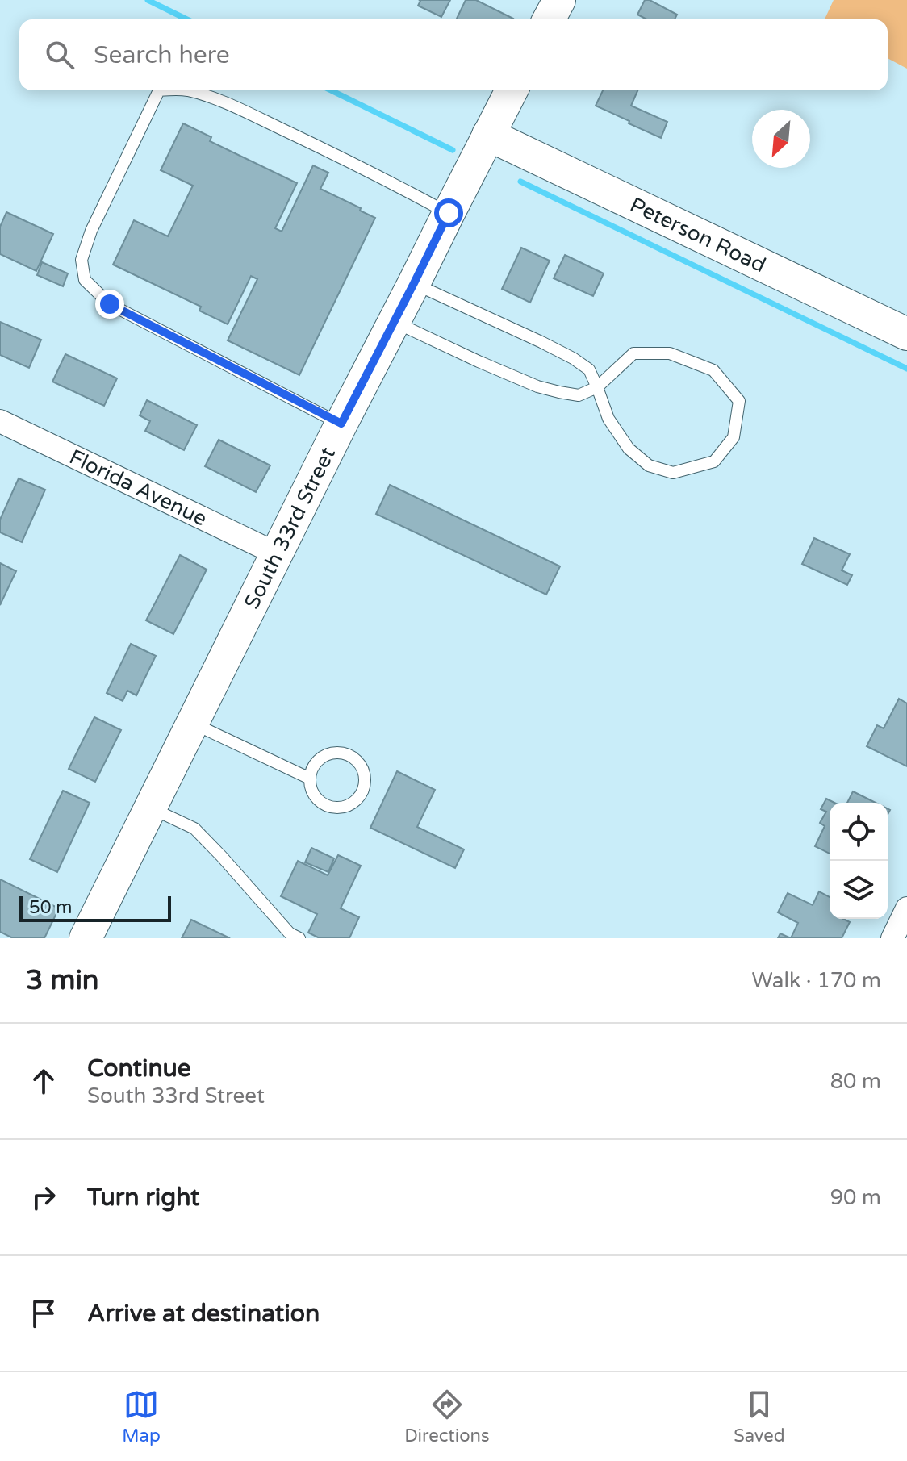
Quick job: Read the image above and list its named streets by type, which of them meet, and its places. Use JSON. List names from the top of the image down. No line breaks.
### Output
{"streets":{"street":["Peterson Road","Florida Avenue","South 33rd Street"]},"crossings":[["Peterson Road","South 33rd Street"],["Florida Avenue","South 33rd Street"]],"scale_bar":"50 m","north":"bottom left","page":{"search":"Search here","scale":"50 m","heading":["3 min","Walk · 170 m"],"list":[["Continue","South 33rd Street","80 m"],["Turn right","90 m"],"Arrive at destination"],"nav":["Map","Directions","Saved"]}}
